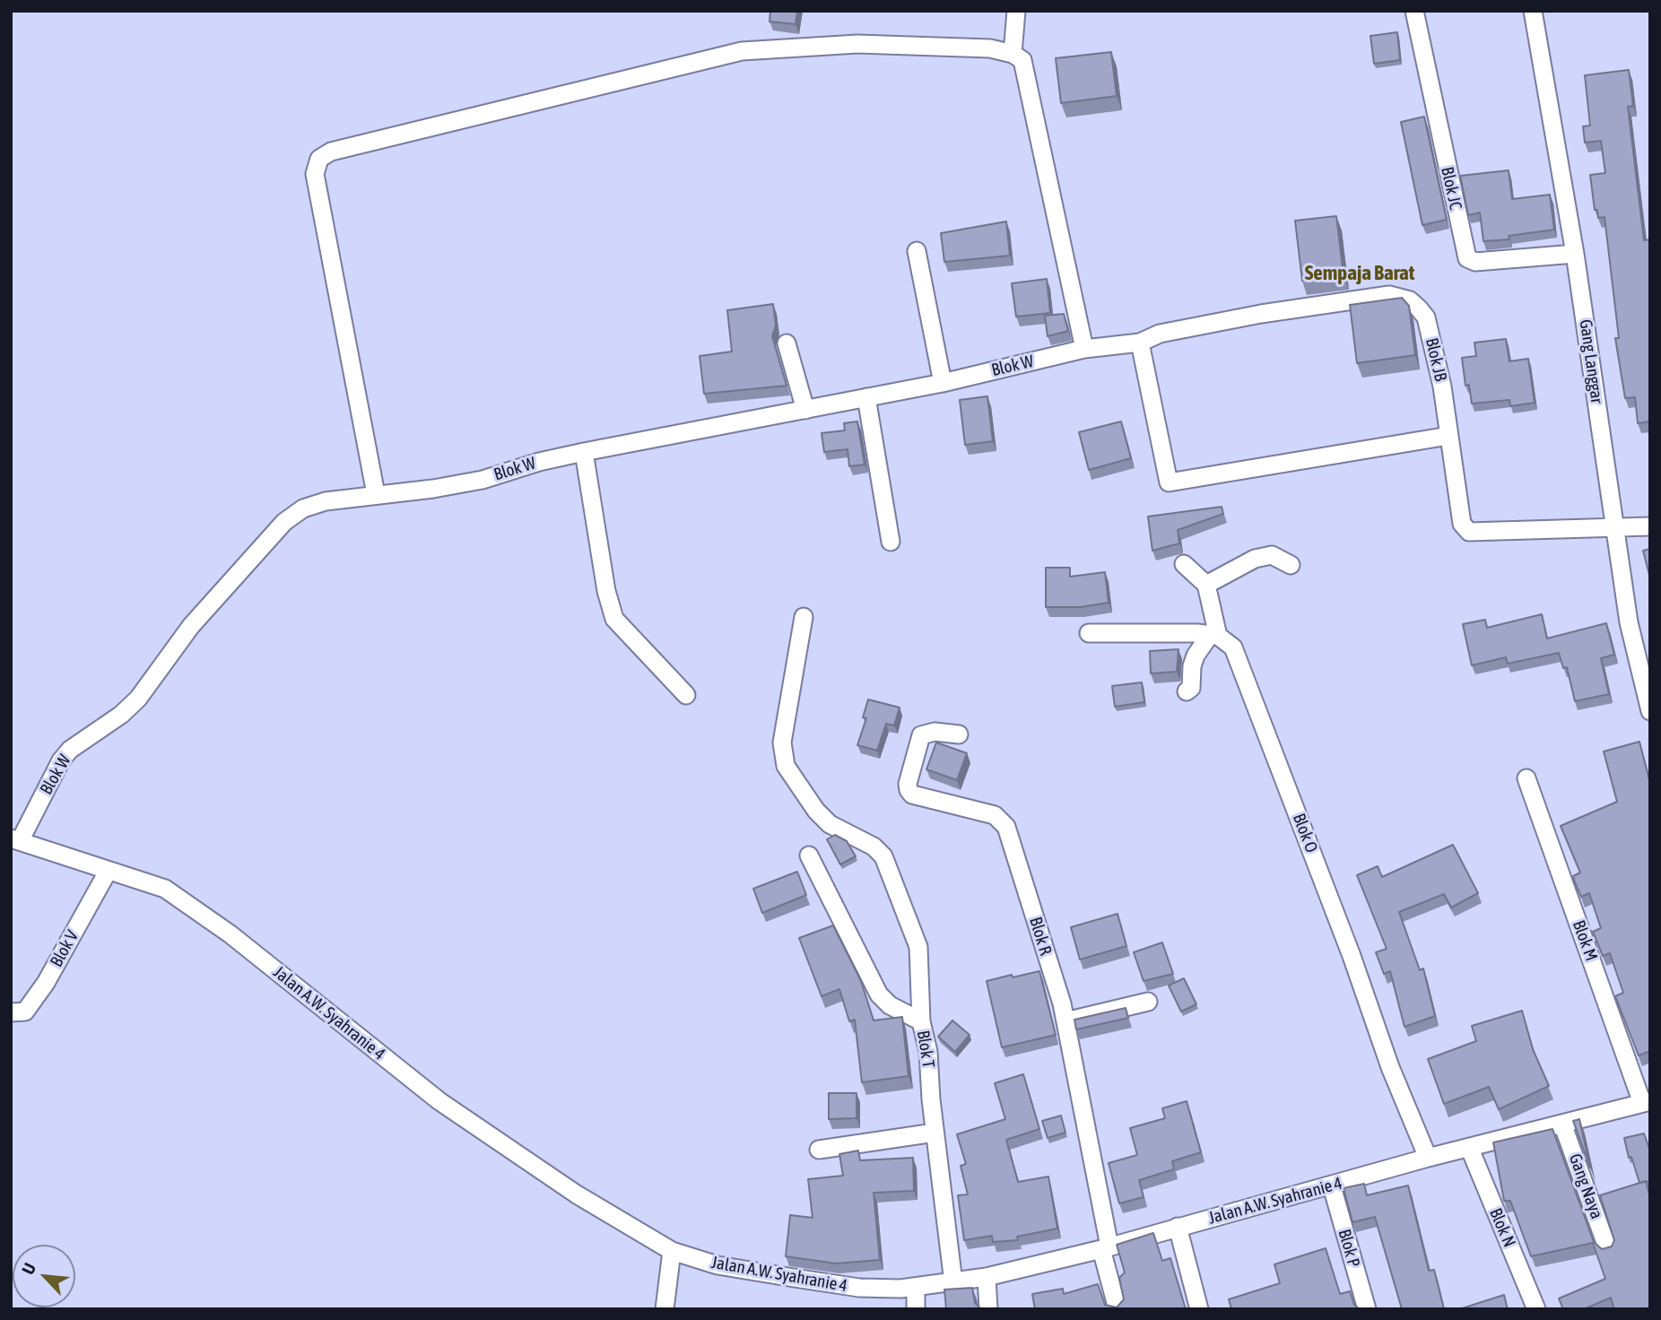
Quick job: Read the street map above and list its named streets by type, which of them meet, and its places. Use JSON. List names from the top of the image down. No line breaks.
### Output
{"streets":{"street":["Blok JC","Blok JB","Gang Langgar","Blok W","Blok O","Blok R","Blok M","Blok V","Jalan A.W. Syahranie 4","Blok T","Gang Naya","Blok N","Blok P"]},"crossings":[["Blok JC","Gang Langgar"],["Blok JB","Gang Langgar"],["Blok JB","Blok W"],["Blok W","Jalan A.W. Syahranie 4"],["Blok O","Jalan A.W. Syahranie 4"],["Blok R","Jalan A.W. Syahranie 4"],["Blok M","Jalan A.W. Syahranie 4"],["Blok V","Jalan A.W. Syahranie 4"],["Jalan A.W. Syahranie 4","Blok T"],["Jalan A.W. Syahranie 4","Gang Naya"],["Jalan A.W. Syahranie 4","Blok N"],["Jalan A.W. Syahranie 4","Blok P"]],"districts":["Sempaja Barat"],"north":"top left"}
